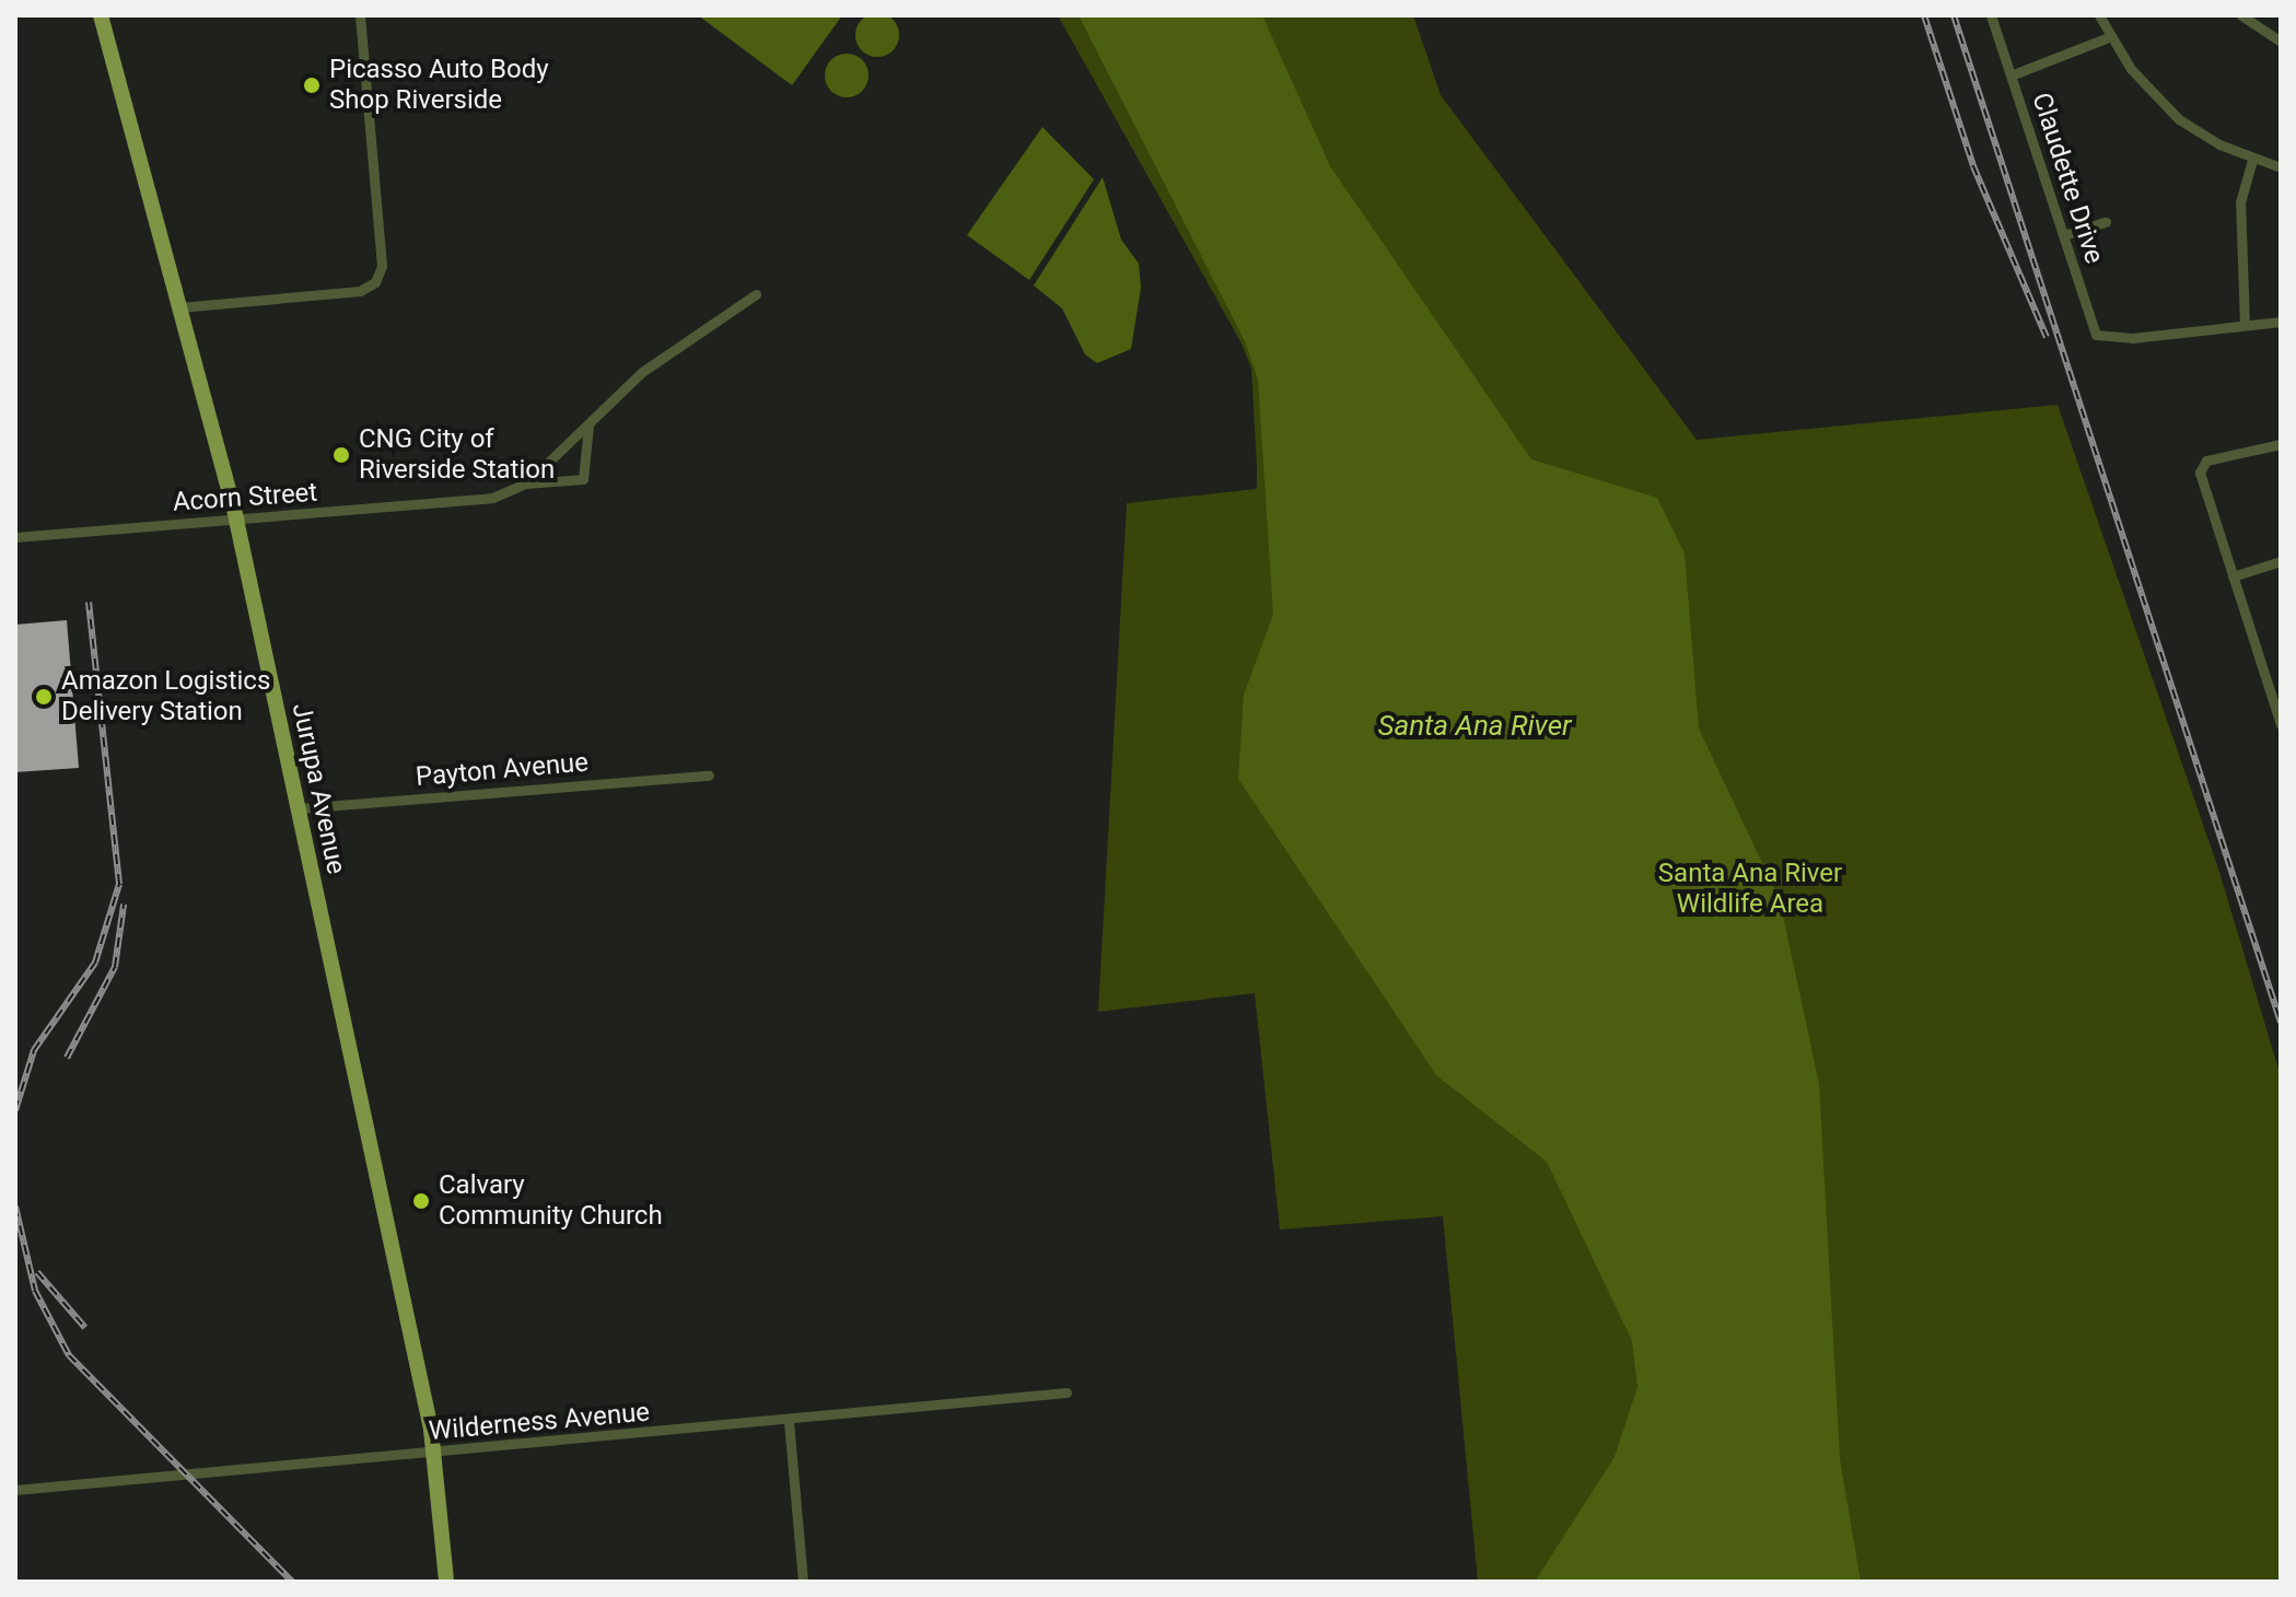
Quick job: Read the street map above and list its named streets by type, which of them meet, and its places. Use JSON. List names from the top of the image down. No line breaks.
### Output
{"streets":{"main road":["Jurupa Avenue"],"street":["Claudette Drive","Acorn Street","Payton Avenue","Wilderness Avenue"]},"crossings":[["Acorn Street","Jurupa Avenue"],["Payton Avenue","Jurupa Avenue"],["Jurupa Avenue","Wilderness Avenue"]],"water":["Santa Ana River"],"parks":["Santa Ana River Wildlife Area"],"places":["Picasso Auto Body Shop Riverside","CNG City of Riverside Station","Amazon Logistics Delivery Station","Calvary Community Church"]}
